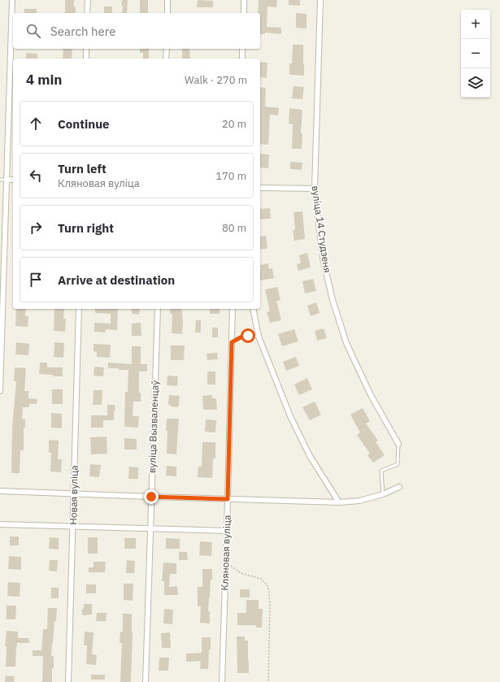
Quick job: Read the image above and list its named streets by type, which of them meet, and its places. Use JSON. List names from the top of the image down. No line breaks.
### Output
{"streets":{"street":["вуліца 14 Студзеня","вуліца Вызваленцаў","Новая вуліца","Кляновая вуліца"]},"page":{"map_buttons":["+","−"],"search":"Search here","heading":["4 min","Walk · 270 m"],"list":[["Continue","20 m"],["Turn left","Кляновая вуліца","170 m"],["Turn right","80 m"],"Arrive at destination"]}}
